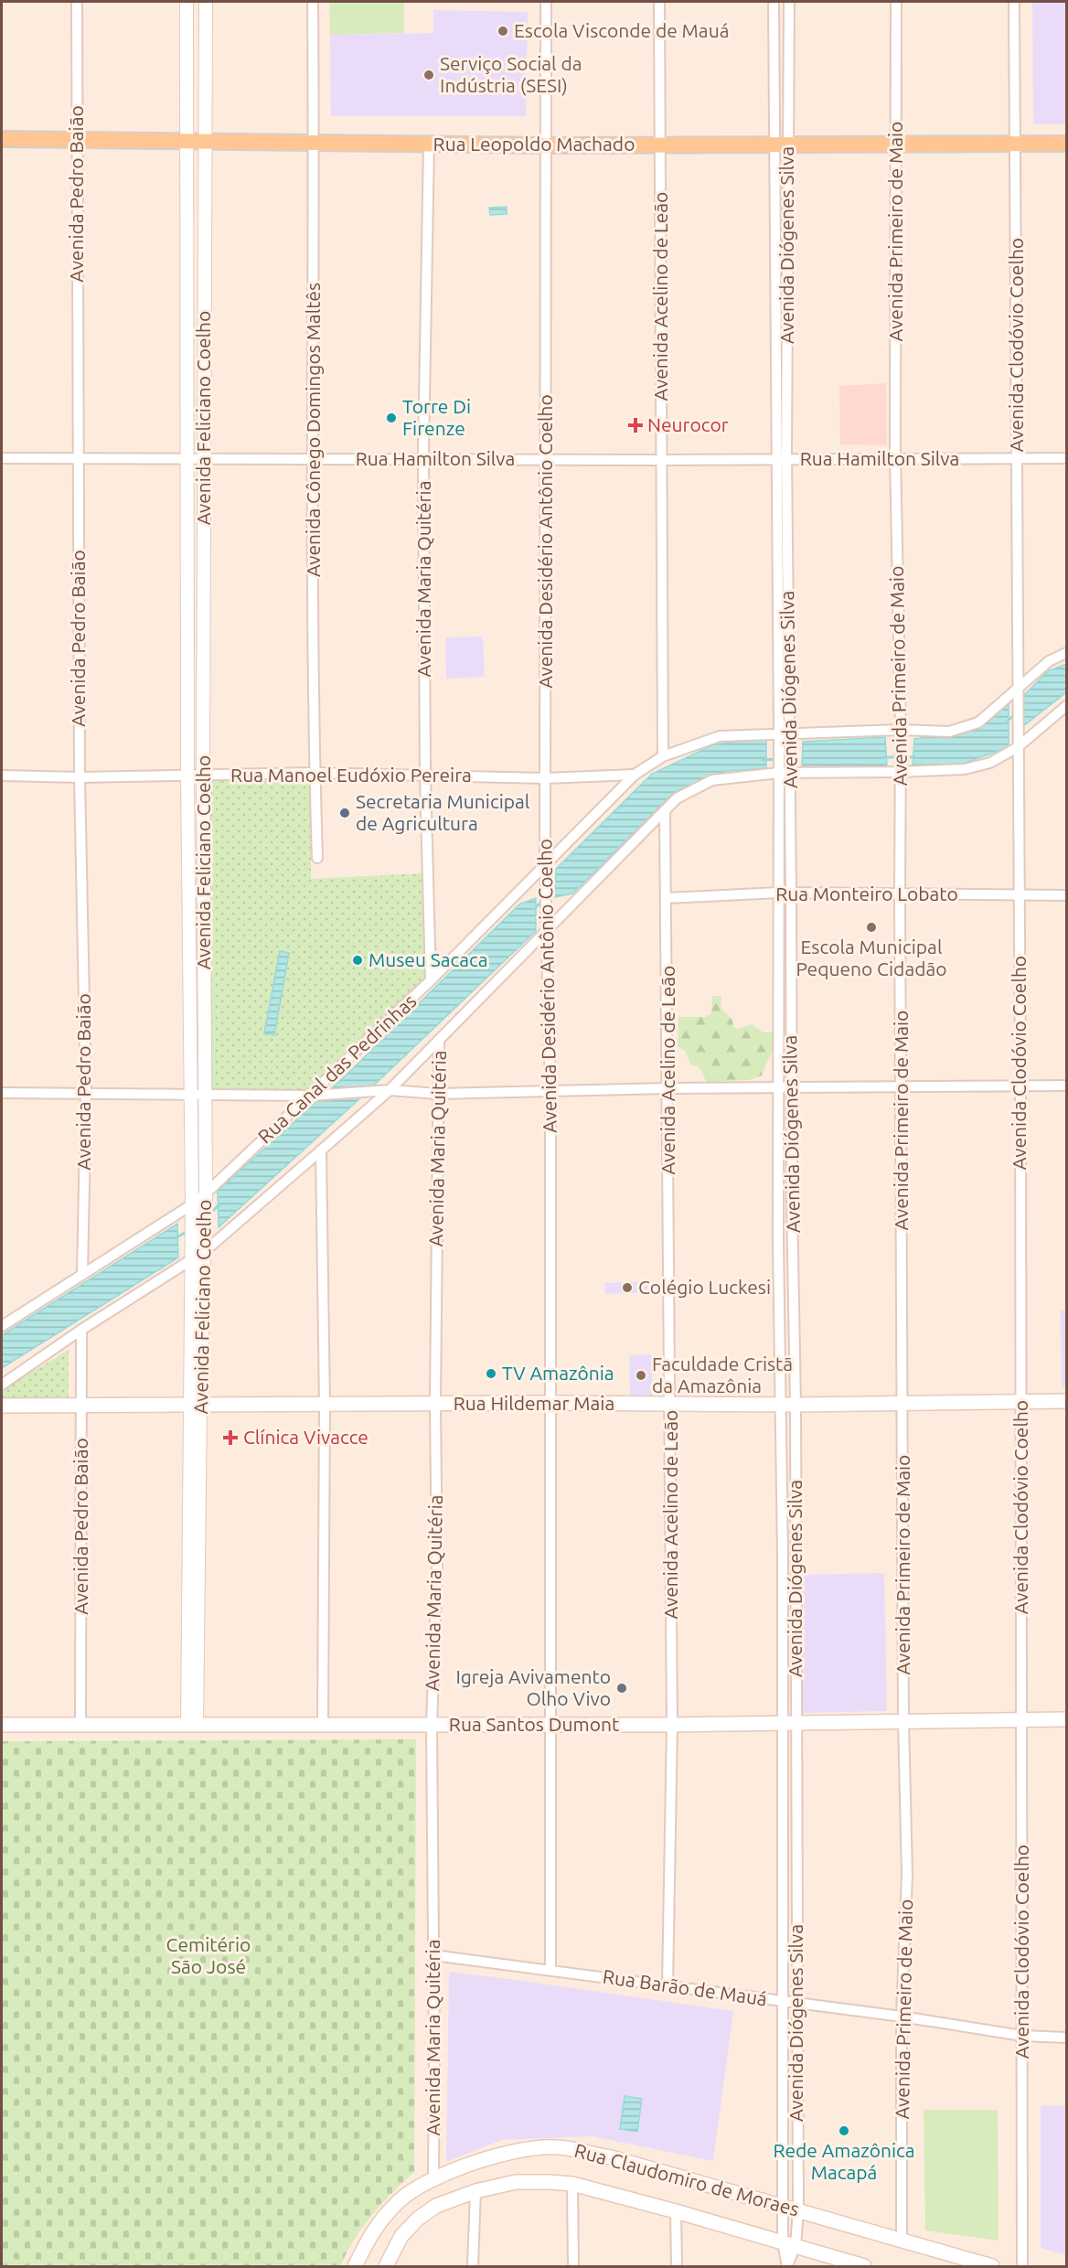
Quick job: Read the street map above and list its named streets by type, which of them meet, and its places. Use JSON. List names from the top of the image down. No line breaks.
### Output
{"streets":{"main road":["Rua Leopoldo Machado","Rua Hildemar Maia","Rua Santos Dumont","Rua Claudomiro de Moraes"],"street":["Avenida Pedro Baião","Avenida Primeiro de Maio","Avenida Diógenes Silva","Avenida Acelino de Leão","Avenida Clodóvio Coelho","Avenida Feliciano Coelho","Avenida Cônego Domingos Maltês","Rua Hamilton Silva","Avenida Desidério Antônio Coelho","Avenida Maria Quitéria","Rua Manoel Eudóxio Pereira","Rua Monteiro Lobato","Rua Canal das Pedrinhas","Rua Barão de Mauá"]},"crossings":[["Rua Leopoldo Machado","Avenida Pedro Baião"],["Rua Leopoldo Machado","Avenida Primeiro de Maio"],["Rua Leopoldo Machado","Avenida Diógenes Silva"],["Rua Leopoldo Machado","Avenida Acelino de Leão"],["Rua Leopoldo Machado","Avenida Clodóvio Coelho"],["Rua Leopoldo Machado","Avenida Feliciano Coelho"],["Rua Leopoldo Machado","Avenida Cônego Domingos Maltês"],["Rua Leopoldo Machado","Avenida Desidério Antônio Coelho"],["Rua Leopoldo Machado","Avenida Maria Quitéria"],["Avenida Pedro Baião","Rua Hamilton Silva"],["Avenida Pedro Baião","Rua Manoel Eudóxio Pereira"],["Avenida Pedro Baião","Rua Canal das Pedrinhas"],["Avenida Pedro Baião","Rua Hildemar Maia"],["Avenida Pedro Baião","Rua Santos Dumont"],["Avenida Primeiro de Maio","Rua Hamilton Silva"],["Avenida Primeiro de Maio","Rua Monteiro Lobato"],["Avenida Primeiro de Maio","Rua Canal das Pedrinhas"],["Avenida Primeiro de Maio","Rua Hildemar Maia"],["Avenida Primeiro de Maio","Rua Santos Dumont"],["Avenida Primeiro de Maio","Rua Barão de Mauá"],["Avenida Primeiro de Maio","Rua Claudomiro de Moraes"],["Avenida Diógenes Silva","Rua Hamilton Silva"],["Avenida Diógenes Silva","Rua Monteiro Lobato"],["Avenida Diógenes Silva","Rua Canal das Pedrinhas"],["Avenida Diógenes Silva","Rua Hildemar Maia"],["Avenida Diógenes Silva","Rua Santos Dumont"],["Avenida Diógenes Silva","Rua Barão de Mauá"],["Avenida Diógenes Silva","Rua Claudomiro de Moraes"],["Avenida Acelino de Leão","Rua Hamilton Silva"],["Avenida Acelino de Leão","Rua Monteiro Lobato"],["Avenida Acelino de Leão","Rua Canal das Pedrinhas"],["Avenida Acelino de Leão","Rua Hildemar Maia"],["Avenida Acelino de Leão","Rua Santos Dumont"],["Avenida Acelino de Leão","Rua Barão de Mauá"],["Avenida Clodóvio Coelho","Rua Hamilton Silva"],["Avenida Clodóvio Coelho","Rua Monteiro Lobato"],["Avenida Clodóvio Coelho","Rua Canal das Pedrinhas"],["Avenida Clodóvio Coelho","Rua Hildemar Maia"],["Avenida Clodóvio Coelho","Rua Santos Dumont"],["Avenida Clodóvio Coelho","Rua Barão de Mauá"],["Avenida Feliciano Coelho","Rua Hamilton Silva"],["Avenida Feliciano Coelho","Rua Manoel Eudóxio Pereira"],["Avenida Feliciano Coelho","Rua Canal das Pedrinhas"],["Avenida Feliciano Coelho","Rua Hildemar Maia"],["Avenida Feliciano Coelho","Rua Santos Dumont"],["Avenida Cônego Domingos Maltês","Rua Hamilton Silva"],["Avenida Cônego Domingos Maltês","Rua Manoel Eudóxio Pereira"],["Rua Hamilton Silva","Avenida Desidério Antônio Coelho"],["Rua Hamilton Silva","Avenida Maria Quitéria"],["Avenida Desidério Antônio Coelho","Rua Manoel Eudóxio Pereira"],["Avenida Desidério Antônio Coelho","Rua Canal das Pedrinhas"],["Avenida Desidério Antônio Coelho","Rua Hildemar Maia"],["Avenida Desidério Antônio Coelho","Rua Santos Dumont"],["Avenida Desidério Antônio Coelho","Rua Barão de Mauá"],["Avenida Maria Quitéria","Rua Manoel Eudóxio Pereira"],["Avenida Maria Quitéria","Rua Canal das Pedrinhas"],["Avenida Maria Quitéria","Rua Hildemar Maia"],["Avenida Maria Quitéria","Rua Santos Dumont"],["Avenida Maria Quitéria","Rua Barão de Mauá"],["Avenida Maria Quitéria","Rua Claudomiro de Moraes"],["Rua Manoel Eudóxio Pereira","Rua Canal das Pedrinhas"]],"parks":["Cemitério São José"],"places":{"other":["Escola Visconde de Mauá","Serviço Social da Indústria (SESI)","Torre Di Firenze","Secretaria Municipal de Agricultura","Escola Municipal Pequeno Cidadão","Museu Sacaca","Colégio Luckesi","TV Amazônia","Faculdade Cristã da Amazônia","Igreja Avivamento Olho Vivo","Rede Amazônica Macapá"],"health":["Neurocor","Clínica Vivacce"]}}
